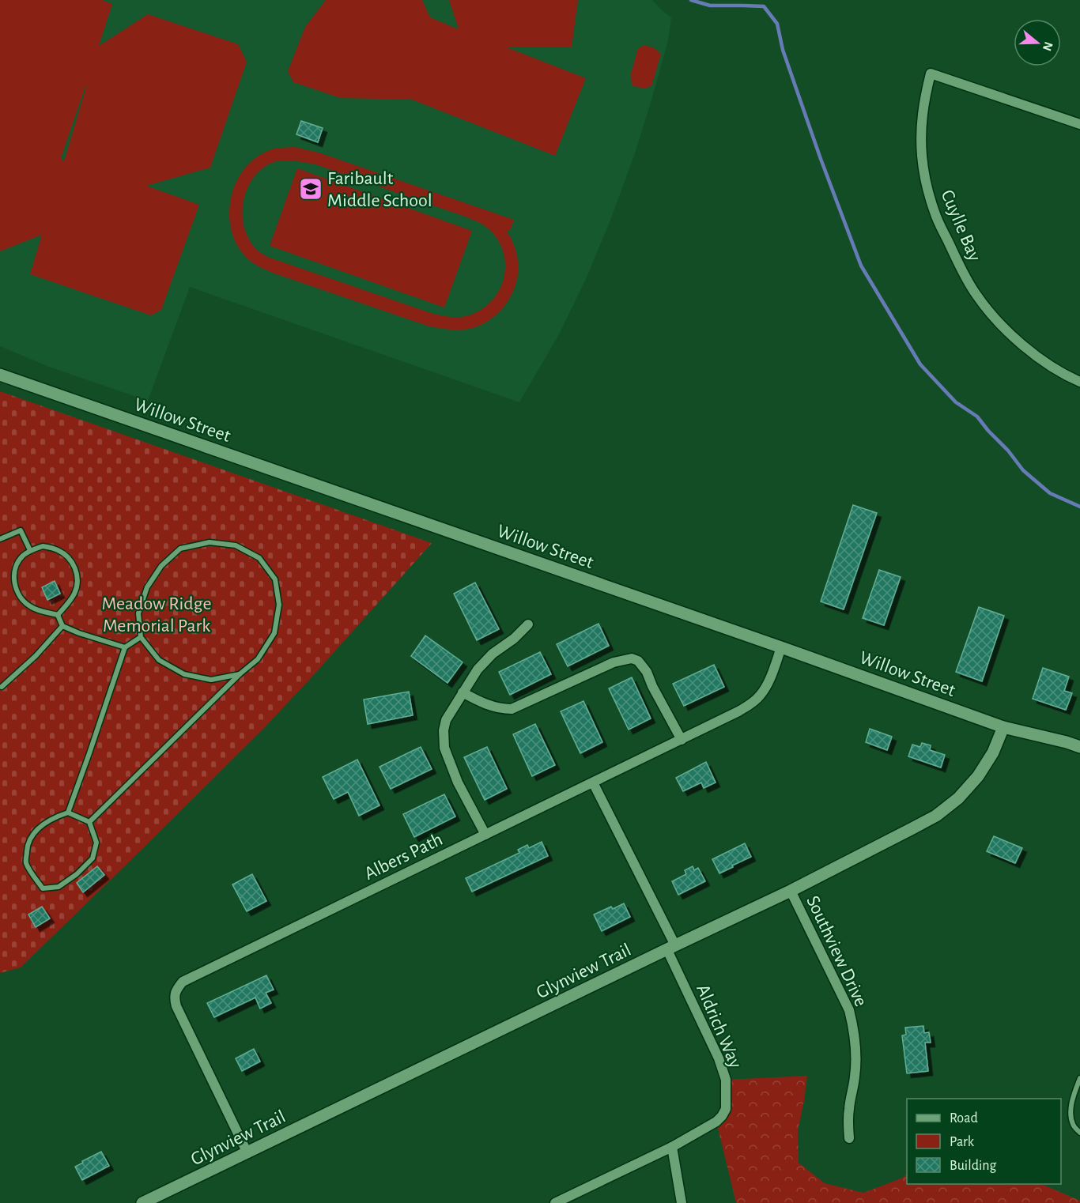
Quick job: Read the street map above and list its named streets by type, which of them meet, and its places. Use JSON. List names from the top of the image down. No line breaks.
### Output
{"streets":{"street":["Cuylle Bay","Willow Street","Albers Path","Southview Drive","Glynview Trail","Aldrich Way"]},"crossings":[["Willow Street","Albers Path"],["Willow Street","Glynview Trail"],["Albers Path","Glynview Trail"],["Albers Path","Aldrich Way"],["Southview Drive","Glynview Trail"],["Glynview Trail","Aldrich Way"]],"parks":["Meadow Ridge Memorial Park"],"places":{"school or university":["Faribault Middle School"]},"legend":["Road","Park","Building"],"north":"right"}
